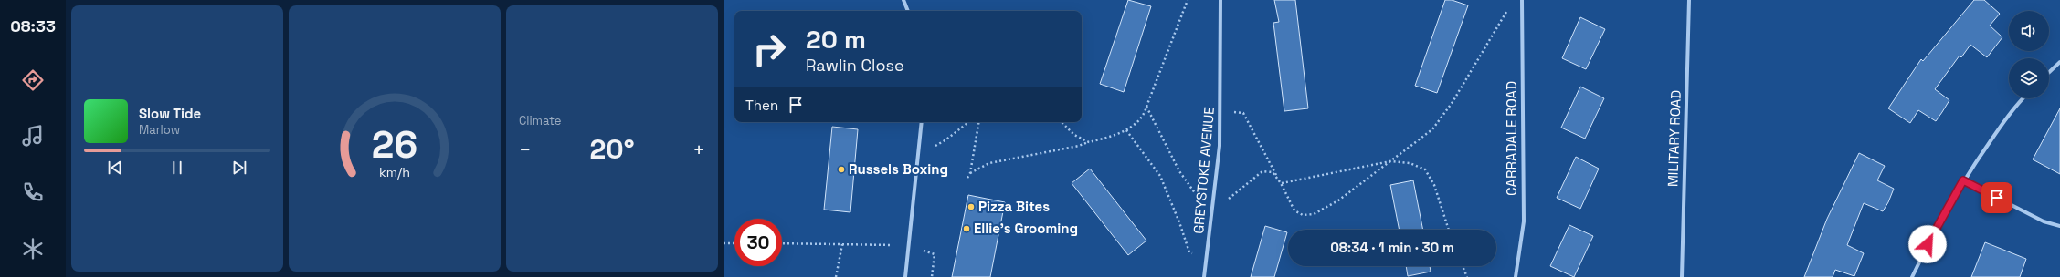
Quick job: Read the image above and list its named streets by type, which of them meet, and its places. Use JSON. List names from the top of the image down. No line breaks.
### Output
{"streets":{"street":["CARRADALE ROAD","MILITARY ROAD","GREYSTOKE AVENUE"]},"places":["Russels Boxing","Pizza Bites","Ellie's Grooming"],"page":{"tabs":"08:33","tile":"Climate","turn":["20 m","Rawlin Close"],"then":"Then","song":["Slow Tide","Marlow"],"heat":["−","20°","+"],"limit":"30","trip":"08:34 · 1 min · 30 m","gauge":["26","km/h"]}}
